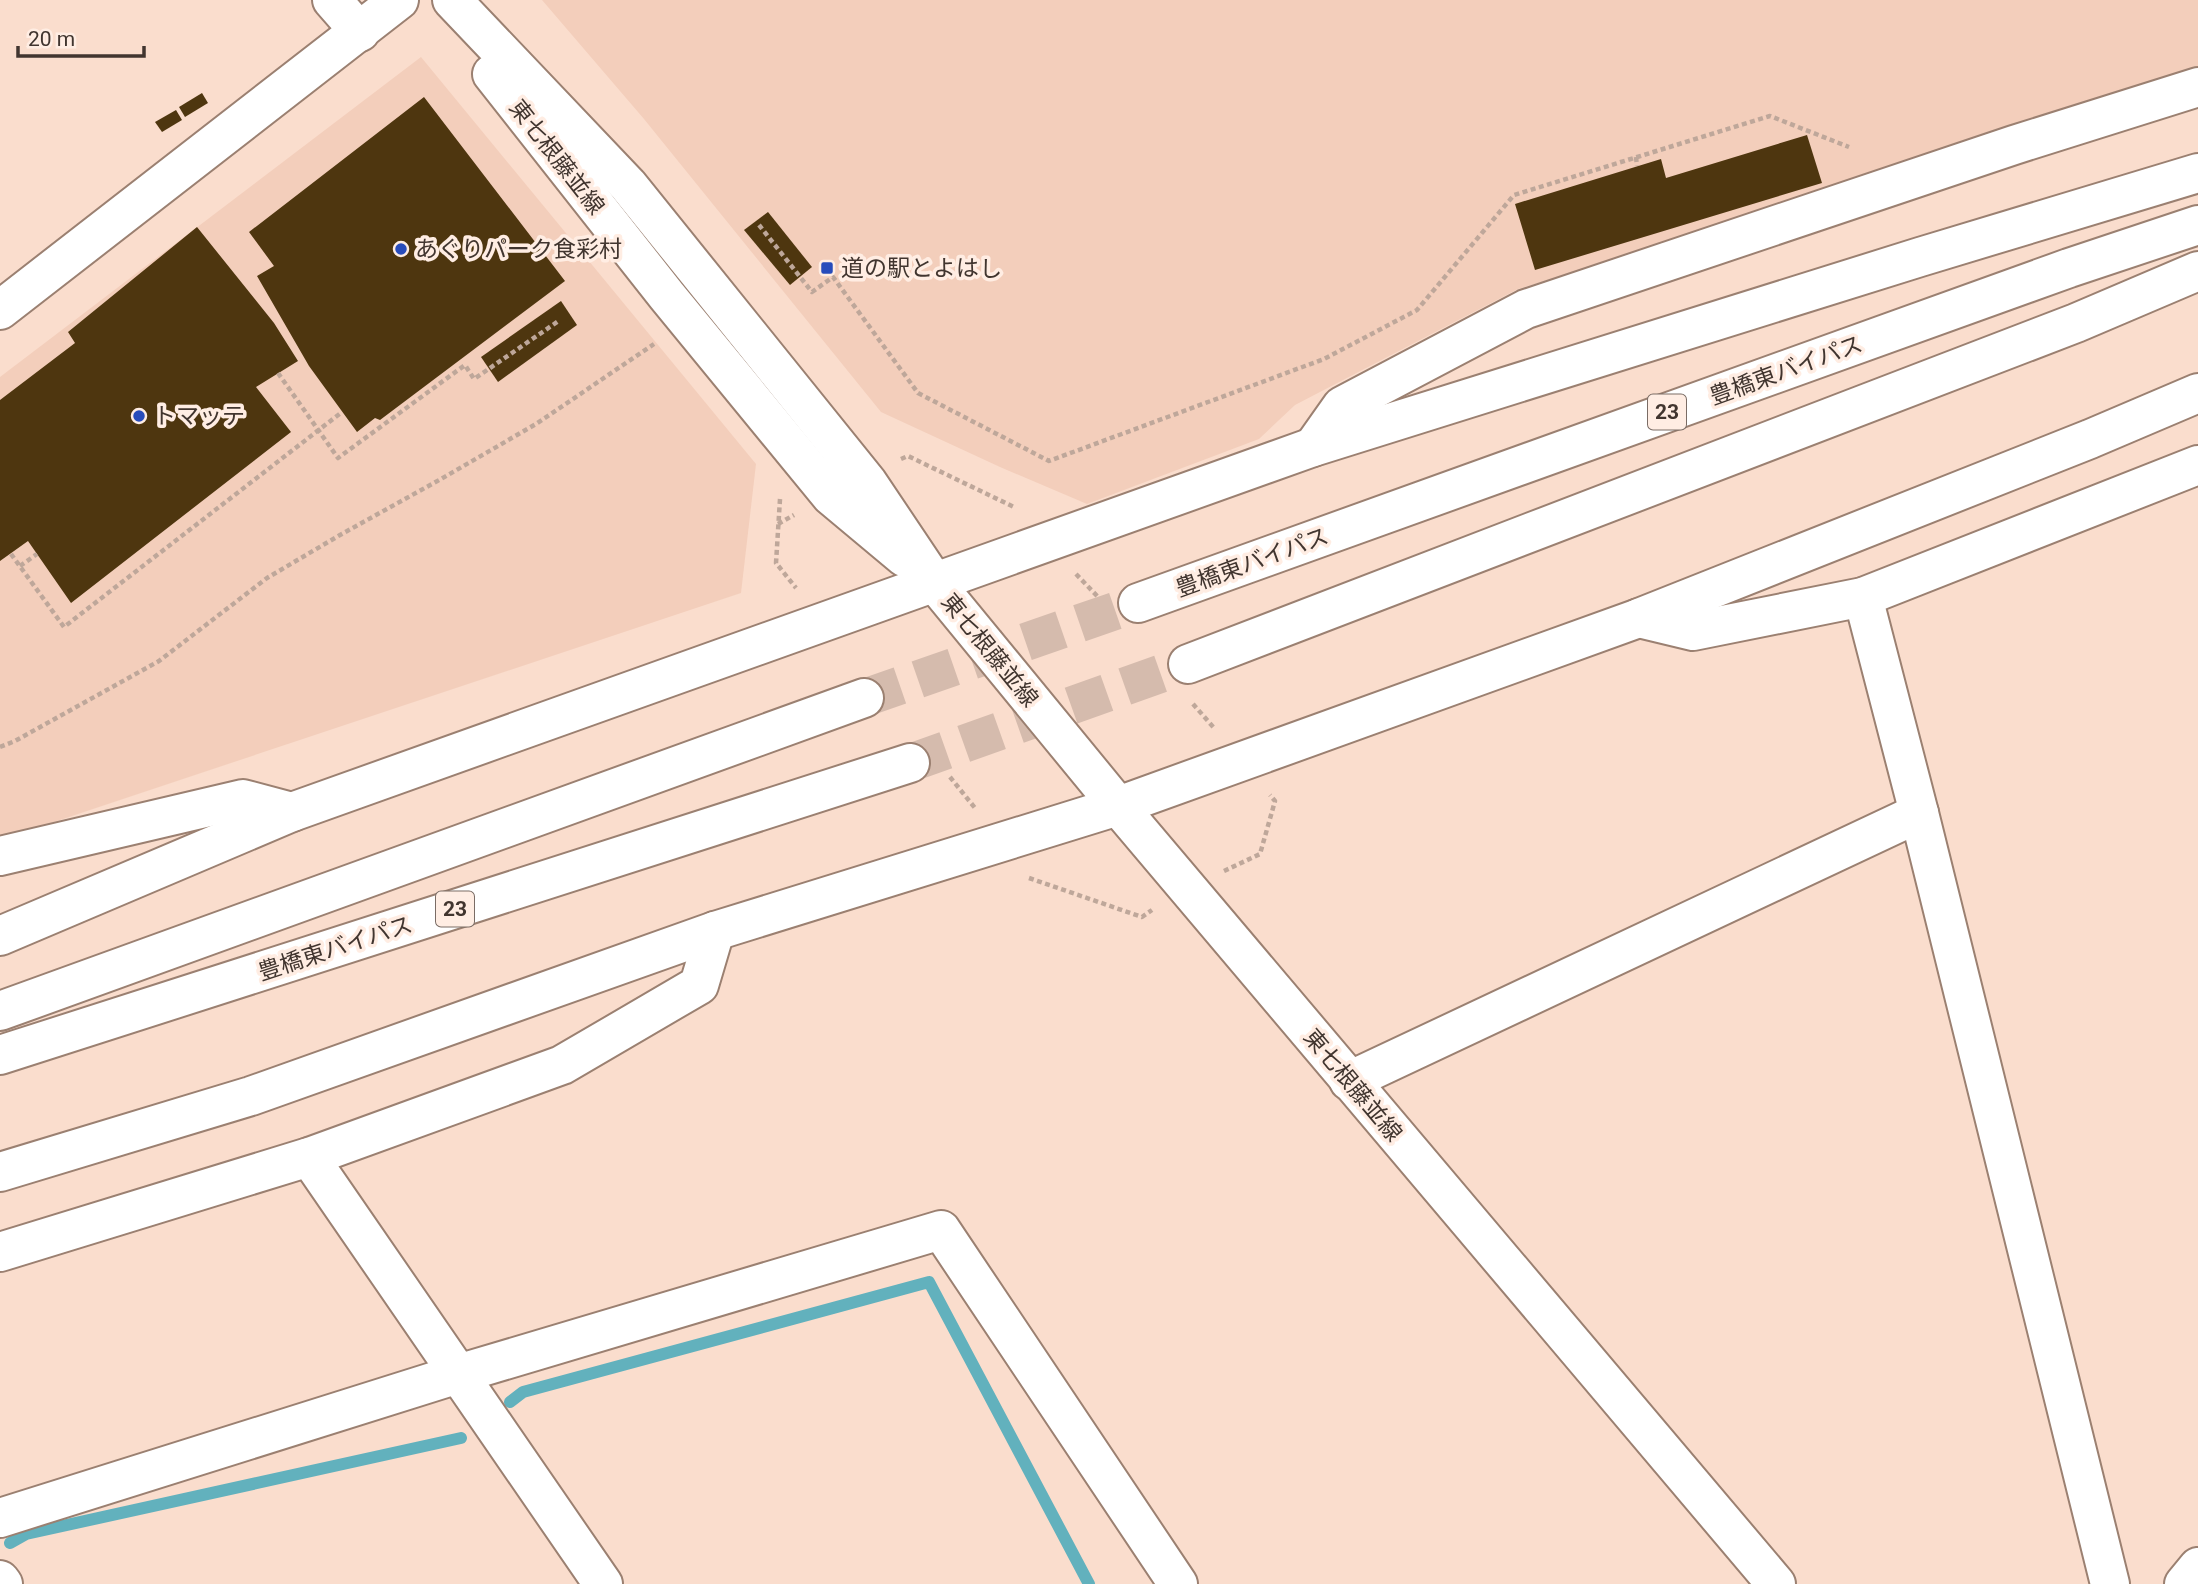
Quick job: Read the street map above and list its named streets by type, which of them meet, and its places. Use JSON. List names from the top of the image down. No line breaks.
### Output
{"streets":{"main road":["東七根藤並線","豊橋東バイパス","23"]},"places":{"other":["あぐりパーク食彩村","トマッテ"],"transit":["道の駅とよはし"]},"scale_bar":"20 m"}
